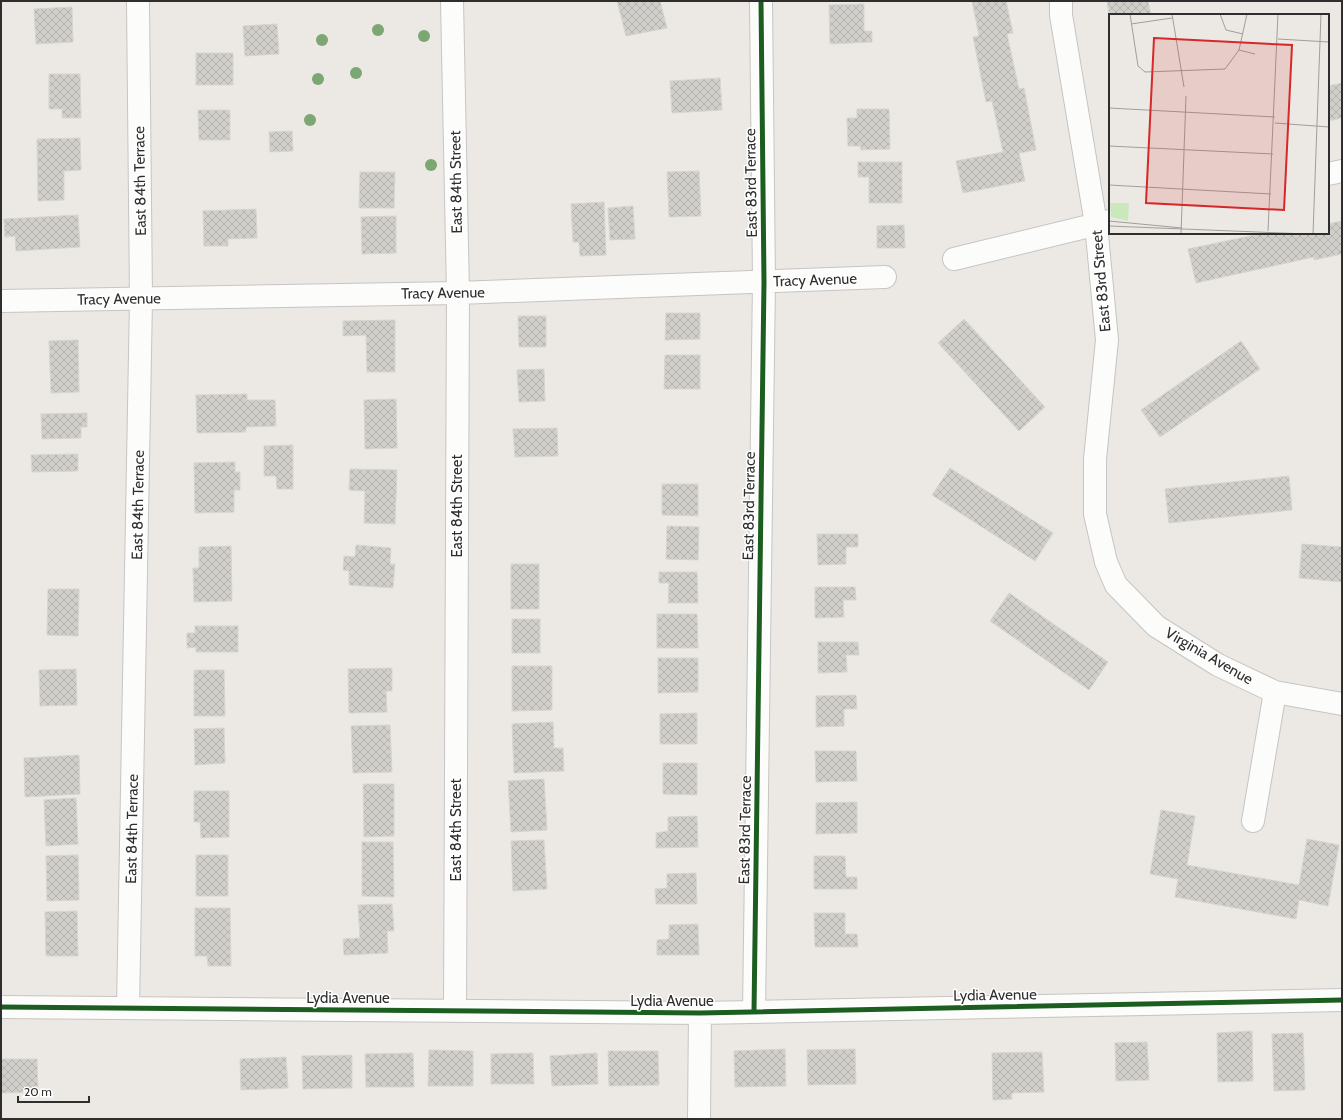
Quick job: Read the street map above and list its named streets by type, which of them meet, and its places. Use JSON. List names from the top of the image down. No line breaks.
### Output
{"streets":{"street":["East 84th Terrace","East 84th Street","East 83rd Terrace","Tracy Avenue","East 83rd Street","Virginia Avenue","Lydia Avenue"]},"crossings":[["East 84th Terrace","Tracy Avenue"],["East 84th Terrace","Lydia Avenue"],["East 84th Street","Tracy Avenue"],["East 84th Street","Lydia Avenue"],["East 83rd Terrace","Tracy Avenue"],["East 83rd Terrace","Lydia Avenue"],["East 83rd Street","Virginia Avenue"]],"scale_bar":"20 m"}
